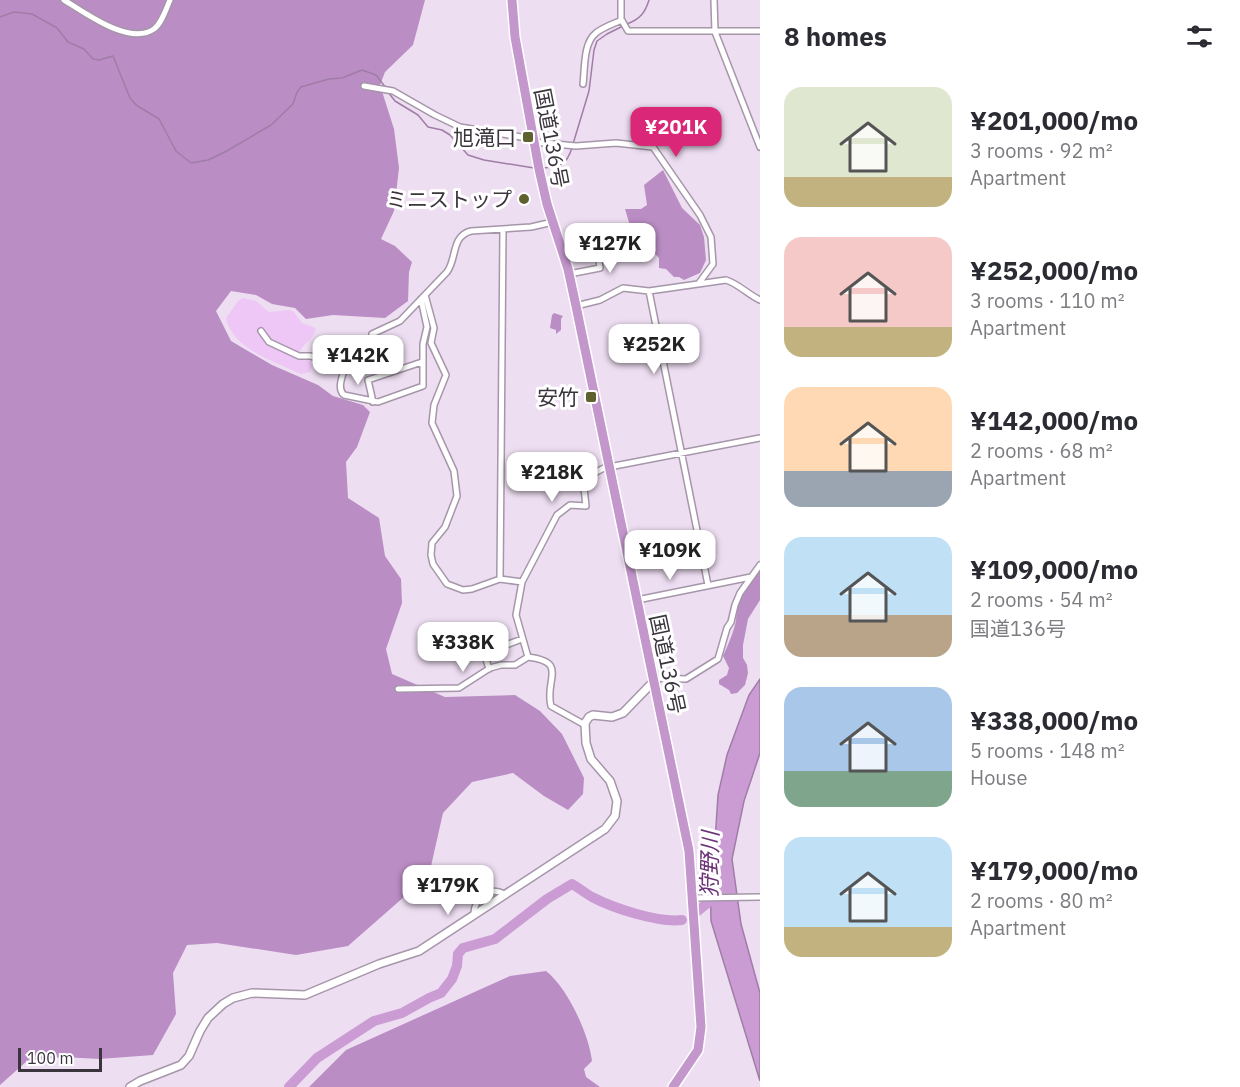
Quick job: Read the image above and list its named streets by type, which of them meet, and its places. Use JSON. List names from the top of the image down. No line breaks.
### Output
{"streets":{"highway":["国道136号"]},"water":["狩野川"],"places":{"transit":["旭滝口","安竹"],"other":["ミニストップ"]},"scale_bar":"100 m","page":{"heading":"8 homes","list":[{"name":"¥201,000/mo","note":"3 rooms · 92 m² · Apartment"},{"name":"¥252,000/mo","note":"3 rooms · 110 m² · Apartment"},{"name":"¥142,000/mo","note":"2 rooms · 68 m² · Apartment"},{"name":"¥109,000/mo","note":"2 rooms · 54 m² · 国道136号"},{"name":"¥338,000/mo","note":"5 rooms · 148 m² · House"},{"name":"¥179,000/mo","note":"2 rooms · 80 m² · Apartment"}],"price":["¥201K","¥127K","¥252K","¥142K","¥218K","¥109K","¥338K","¥179K"],"scale":"100 m"}}
